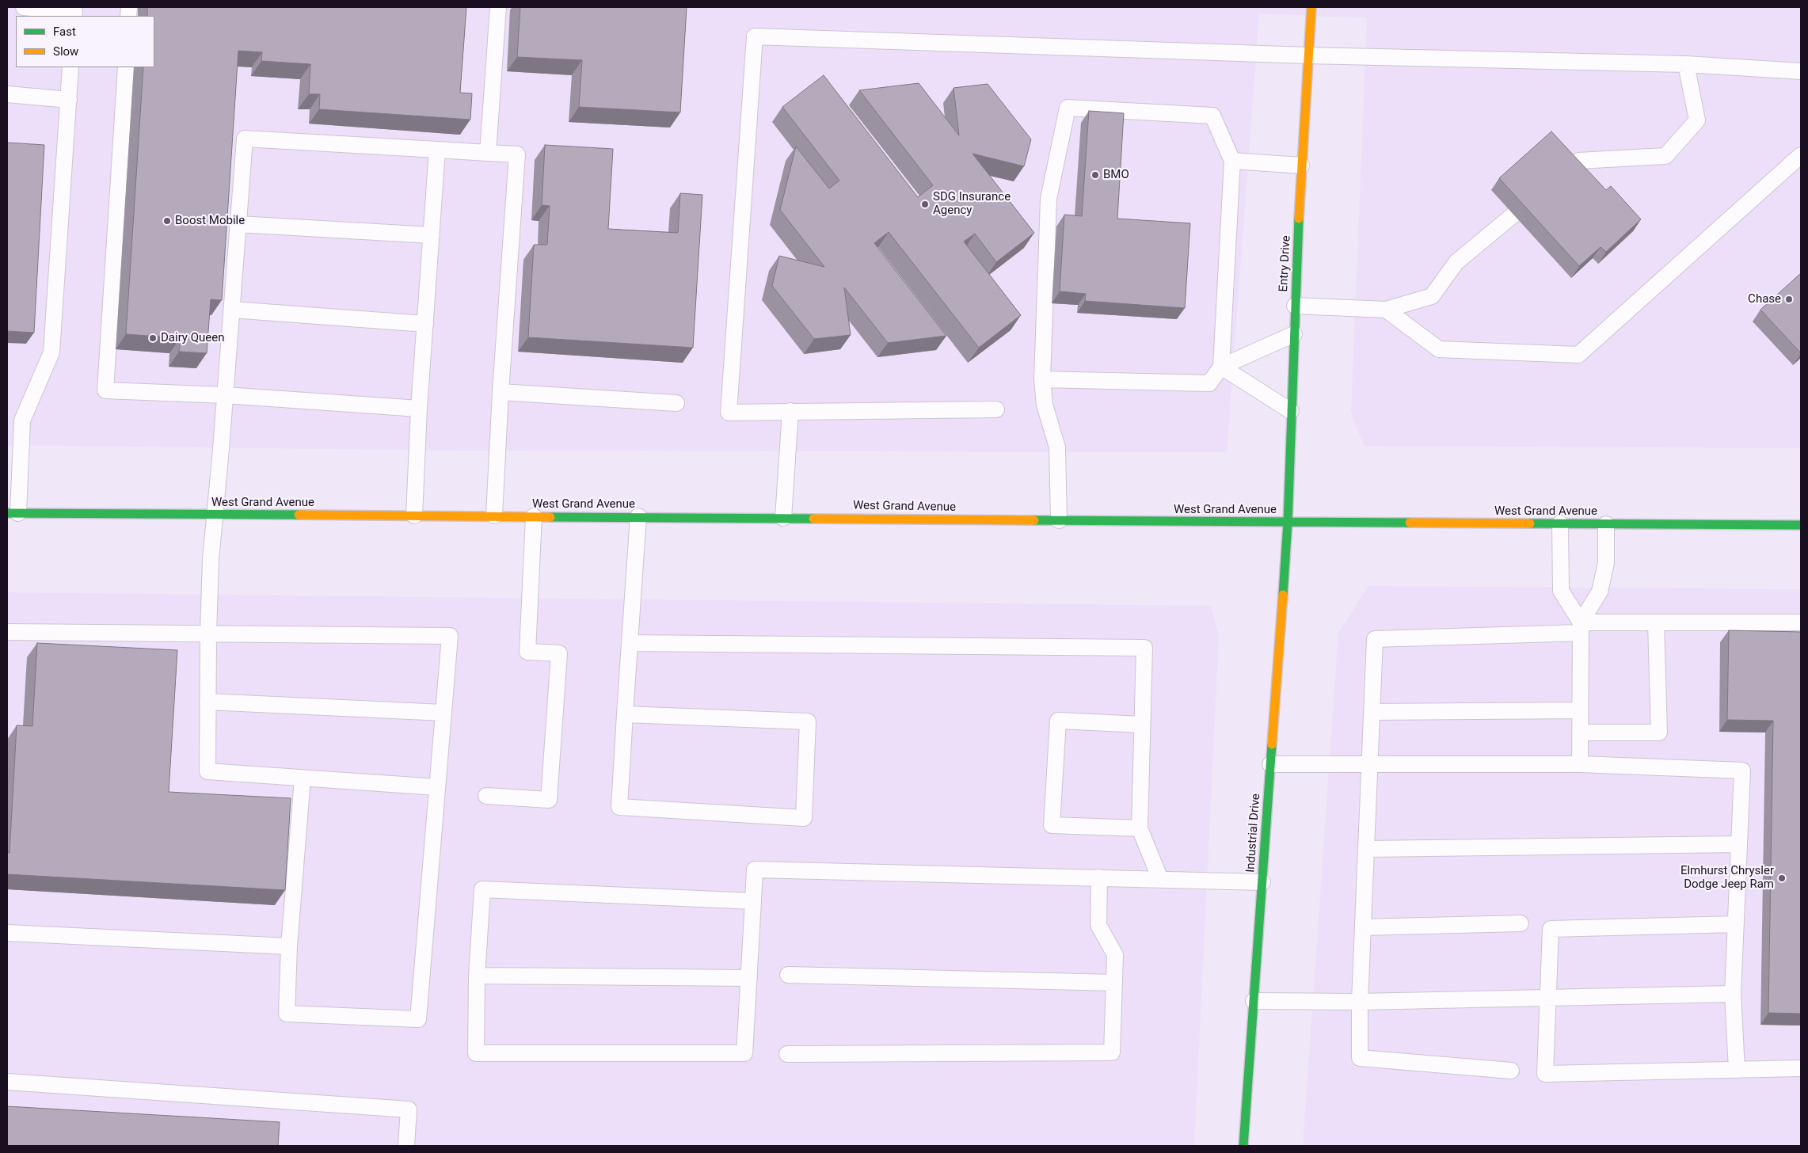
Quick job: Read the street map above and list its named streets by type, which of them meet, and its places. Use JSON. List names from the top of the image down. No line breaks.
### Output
{"streets":{"main road":["Entry Drive","West Grand Avenue","Industrial Drive"]},"crossings":[["Entry Drive","West Grand Avenue"],["Entry Drive","Industrial Drive"],["West Grand Avenue","Industrial Drive"]],"places":["BMO","SDG Insurance Agency","Boost Mobile","Chase","Dairy Queen","Elmhurst Chrysler Dodge Jeep Ram"],"legend":["Fast","Slow"]}
